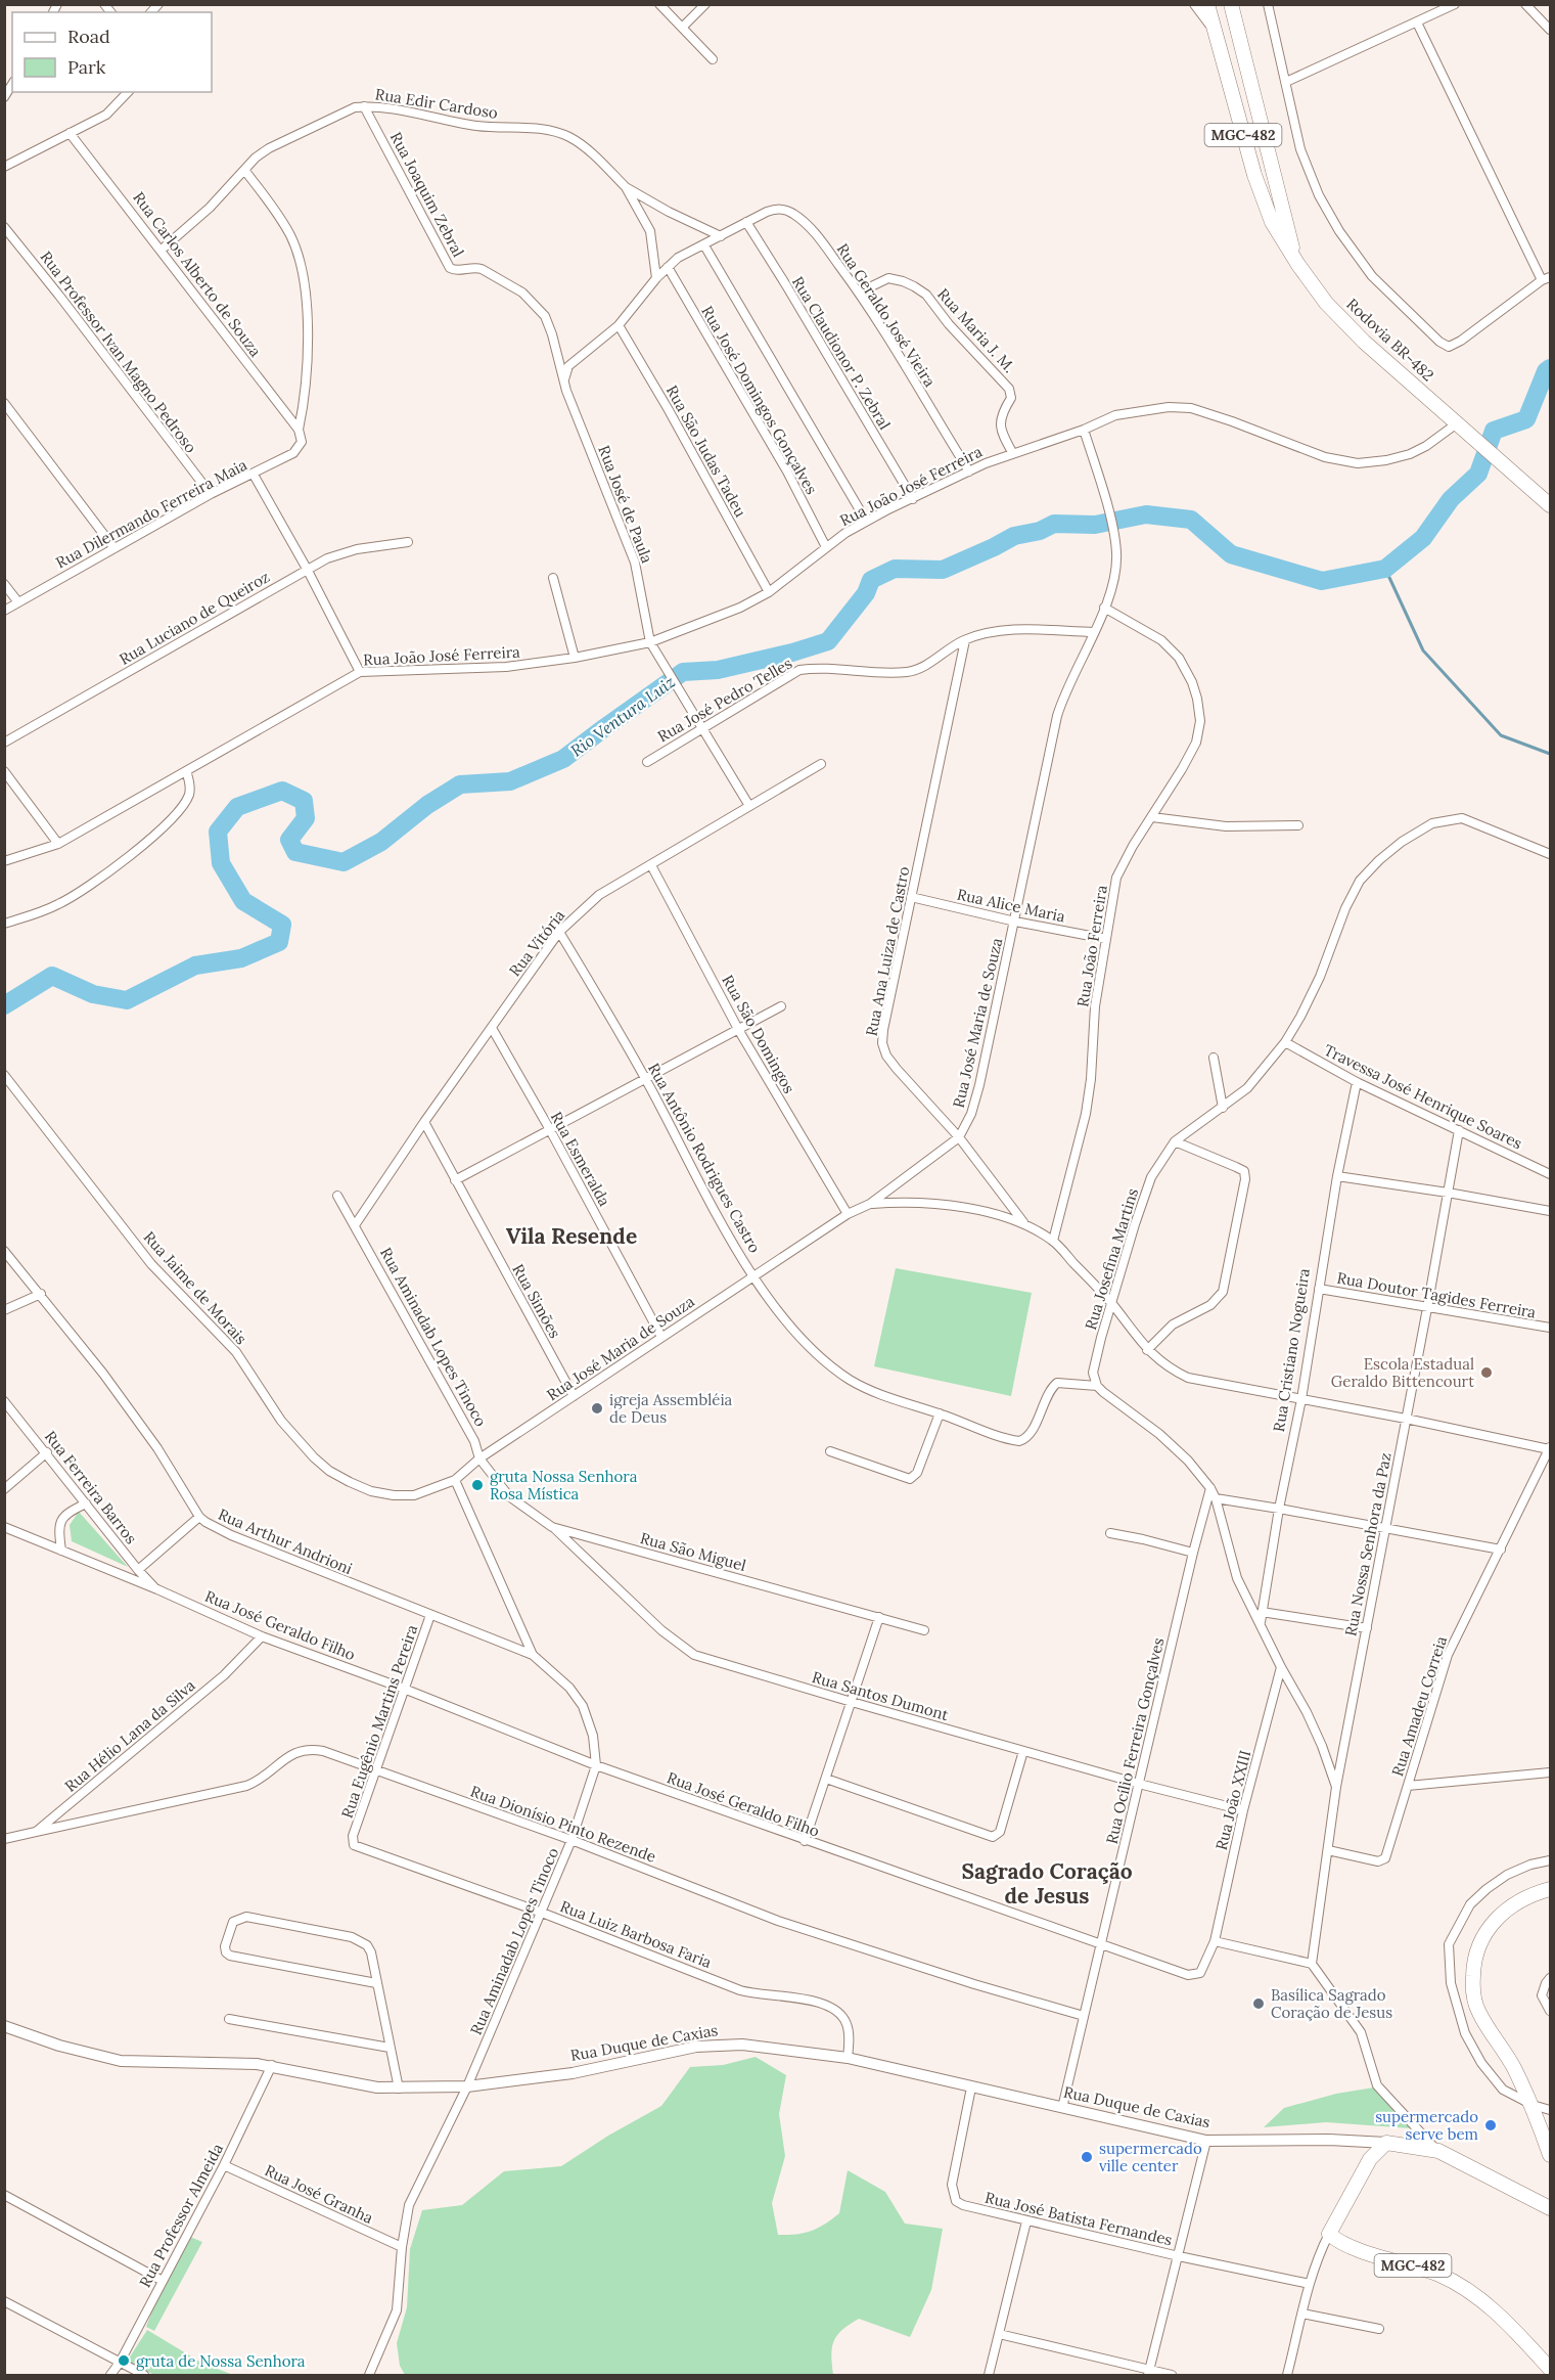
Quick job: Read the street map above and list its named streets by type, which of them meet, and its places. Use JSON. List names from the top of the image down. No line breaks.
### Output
{"streets":{"highway":["MGC-482","Rodovia BR-482","Rua Duque de Caxias"],"street":["Rua Edir Cardoso","Rua Joaquim Zebral","Rua Carlos Alberto de Souza","Rua Geraldo José Vieira","Rua Maria J. M.","Rua Professor Ivan Magno Pedroso","Rua Claudionor P. Zebral","Rua José Domingos Gonçalves","Rua São Judas Tadeu","Rua João José Ferreira","Rua José de Paula","Rua Dilermando Ferreira Maia","Rua Luciano de Queiroz","Rua José Pedro Telles","Rua Alice Maria","Rua Vitória","Rua João Ferreira","Rua Ana Luiza de Castro","Rua José Maria de Souza","Rua São Domingos","Travessa José Henrique Soares","Rua Antônio Rodrigues Castro","Rua Esmeralda","Rua Josefina Martins","Rua Jaime de Morais","Rua Doutor Tagides Ferreira","Rua Simões","Rua Aminadab Lopes Tinoco","Rua Cristiano Nogueira","Rua Ferreira Barros","Rua Arthur Andrioni","Rua Nossa Senhora da Paz","Rua São Miguel","Rua José Geraldo Filho","Rua Santos Dumont","Rua Amadeu Correia","Rua Eugênio Martins Pereira","Rua Hélio Lana da Silva","Rua Ocílio Ferreira Gonçalves","Rua João XXIII","Rua Dionísio Pinto Rezende","Rua Luiz Barbosa Faria","Rua José Granha","Rua Professor Almeida","Rua José Batista Fernandes"]},"crossings":[["Rua Edir Cardoso","Rua Joaquim Zebral"],["Rua Edir Cardoso","Rua Carlos Alberto de Souza"],["Rua Joaquim Zebral","Rua Geraldo José Vieira"],["Rua Joaquim Zebral","Rua José de Paula"],["Rua Carlos Alberto de Souza","Rua Dilermando Ferreira Maia"],["Rua Geraldo José Vieira","Rua Maria J. M."],["Rua Geraldo José Vieira","Rua Claudionor P. Zebral"],["Rua Geraldo José Vieira","Rua José Domingos Gonçalves"],["Rua Geraldo José Vieira","Rua São Judas Tadeu"],["Rua Geraldo José Vieira","Rua João José Ferreira"],["Rua Geraldo José Vieira","Rua José de Paula"],["Rua Maria J. M.","Rua João José Ferreira"],["Rodovia BR-482","Rua João José Ferreira"],["Rua Professor Ivan Magno Pedroso","Rua Dilermando Ferreira Maia"],["Rua Claudionor P. Zebral","Rua João José Ferreira"],["Rua José Domingos Gonçalves","Rua João José Ferreira"],["Rua São Judas Tadeu","Rua João José Ferreira"],["Rua João José Ferreira","Rua José de Paula"],["Rua João José Ferreira","Rua José Maria de Souza"],["Rua José de Paula","Rua José Pedro Telles"],["Rua José de Paula","Rua Vitória"],["Rua José Pedro Telles","Rua Ana Luiza de Castro"],["Rua José Pedro Telles","Rua José Maria de Souza"],["Rua Alice Maria","Rua João Ferreira"],["Rua Alice Maria","Rua Ana Luiza de Castro"],["Rua Alice Maria","Rua José Maria de Souza"],["Rua Vitória","Rua São Domingos"],["Rua Vitória","Rua Antônio Rodrigues Castro"],["Rua Vitória","Rua Esmeralda"],["Rua Vitória","Rua Simões"],["Rua Vitória","Rua Aminadab Lopes Tinoco"],["Rua João Ferreira","Rua José Maria de Souza"],["Rua Ana Luiza de Castro","Rua José Maria de Souza"],["Rua José Maria de Souza","Rua São Domingos"],["Rua José Maria de Souza","Rua Antônio Rodrigues Castro"],["Rua José Maria de Souza","Rua Esmeralda"],["Rua José Maria de Souza","Rua Simões"],["Rua José Maria de Souza","Rua Aminadab Lopes Tinoco"],["Rua José Maria de Souza","Rua São Miguel"],["Travessa José Henrique Soares","Rua Josefina Martins"],["Travessa José Henrique Soares","Rua Cristiano Nogueira"],["Travessa José Henrique Soares","Rua Nossa Senhora da Paz"],["Rua Antônio Rodrigues Castro","Rua Josefina Martins"],["Rua Jaime de Morais","Rua Aminadab Lopes Tinoco"],["Rua Doutor Tagides Ferreira","Rua Cristiano Nogueira"],["Rua Doutor Tagides Ferreira","Rua Nossa Senhora da Paz"],["Rua Aminadab Lopes Tinoco","Rua Arthur Andrioni"],["Rua Aminadab Lopes Tinoco","Rua São Miguel"],["Rua Aminadab Lopes Tinoco","Rua José Geraldo Filho"],["Rua Aminadab Lopes Tinoco","Rua Dionísio Pinto Rezende"],["Rua Aminadab Lopes Tinoco","Rua Luiz Barbosa Faria"],["Rua Aminadab Lopes Tinoco","Rua Duque de Caxias"],["Rua Aminadab Lopes Tinoco","Rua José Granha"],["Rua Ferreira Barros","Rua José Geraldo Filho"],["Rua Arthur Andrioni","Rua Eugênio Martins Pereira"],["Rua Nossa Senhora da Paz","Rua Amadeu Correia"],["Rua São Miguel","Rua Santos Dumont"],["Rua José Geraldo Filho","Rua Eugênio Martins Pereira"],["Rua José Geraldo Filho","Rua Hélio Lana da Silva"],["Rua José Geraldo Filho","Rua Ocílio Ferreira Gonçalves"],["Rua José Geraldo Filho","Rua João XXIII"],["Rua Santos Dumont","Rua Ocílio Ferreira Gonçalves"],["Rua Santos Dumont","Rua João XXIII"],["Rua Eugênio Martins Pereira","Rua Dionísio Pinto Rezende"],["Rua Eugênio Martins Pereira","Rua Luiz Barbosa Faria"],["Rua Hélio Lana da Silva","Rua Dionísio Pinto Rezende"],["Rua Ocílio Ferreira Gonçalves","Rua Dionísio Pinto Rezende"],["Rua Ocílio Ferreira Gonçalves","Rua Duque de Caxias"],["Rua Luiz Barbosa Faria","Rua Duque de Caxias"],["Rua Duque de Caxias","Rua Professor Almeida"],["Rua Duque de Caxias","Rua José Batista Fernandes"],["Rua José Granha","Rua Professor Almeida"]],"districts":["Vila Resende","Sagrado Coração de Jesus"],"water":["Rio Ventura Luiz"],"places":["Escola Estadual Geraldo Bittencourt","igreja Assembléia de Deus","gruta Nossa Senhora Rosa Mística","Basílica Sagrado Coração de Jesus","supermercado serve bem","supermercado ville center","gruta de Nossa Senhora"],"legend":["Road","Park"]}
